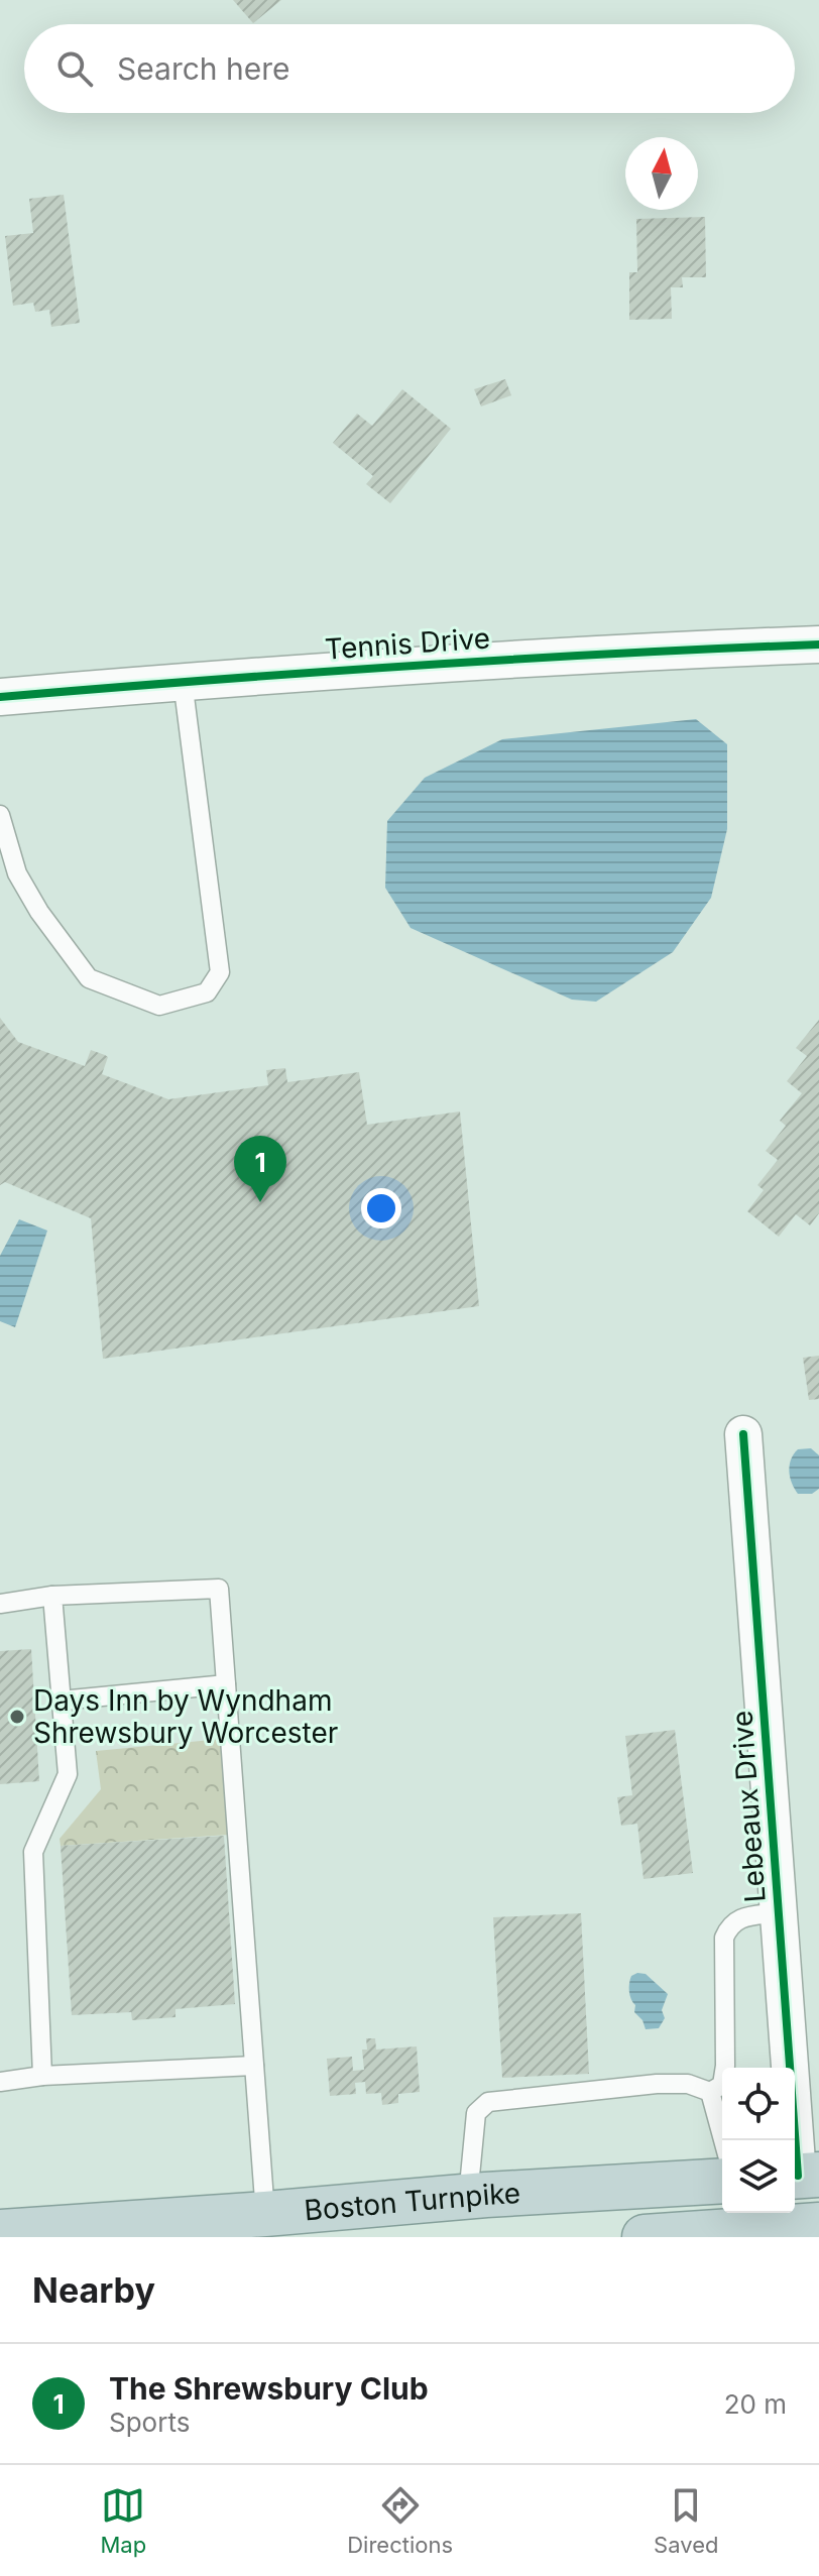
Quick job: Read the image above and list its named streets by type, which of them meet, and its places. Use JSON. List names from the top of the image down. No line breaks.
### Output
{"streets":{"highway":["Boston Turnpike"],"street":["Tennis Drive","Lebeaux Drive"]},"places":["Days Inn by Wyndham Shrewsbury Worcester"],"north":"top","page":{"search":"Search here","pins":"1","heading":"Nearby","list":[{"mark":"1","name":"The Shrewsbury Club","note":"Sports","value":"20 m"}],"nav":["Map","Directions","Saved"]}}
